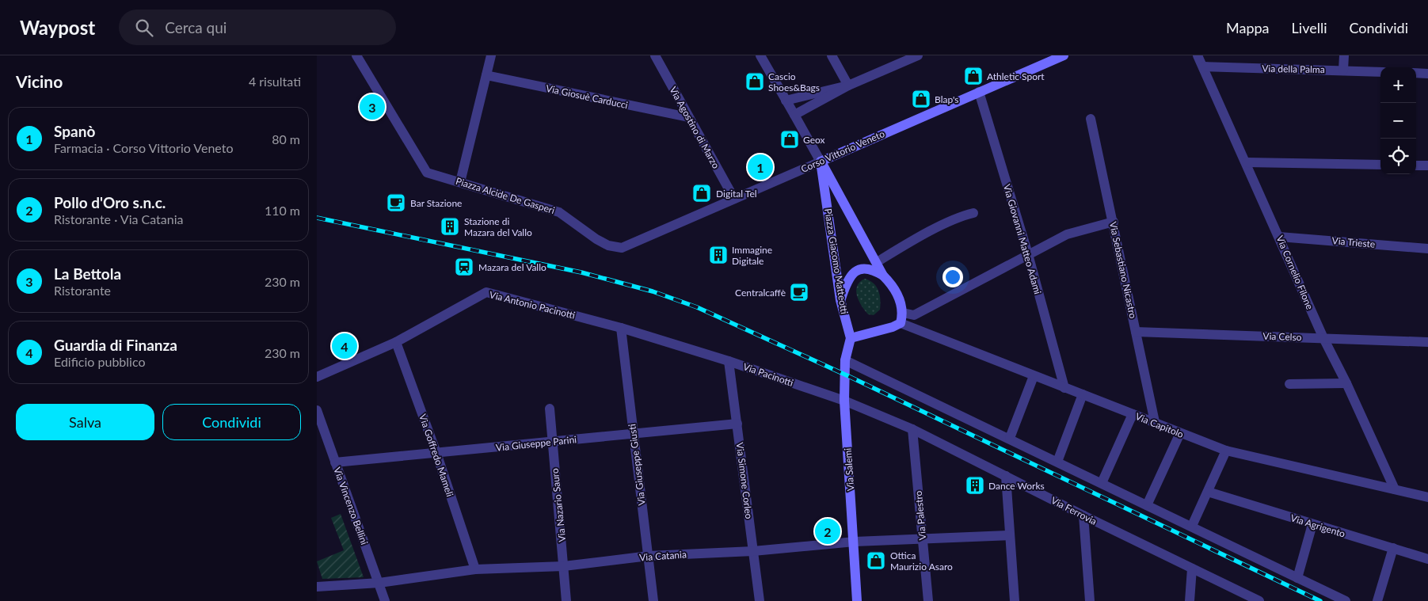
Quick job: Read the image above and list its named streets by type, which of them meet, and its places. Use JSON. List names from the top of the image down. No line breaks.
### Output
{"streets":{"main road":["Corso Vittorio Veneto","Piazza Giacomo Matteotti","Via Salemi"],"street":["Via della Palma","Via Giosuè Carducci","Via Agostino di Marzo","Piazza Alcide De Gasperi","Via Giovanni Matteo Adami","Via Trieste","Via Sebastiano Nicastro","Via Cornelio Filone","Via Antonio Pacinotti","Via Celso","Via Pacinotti","Via Capitolo","Via Giuseppe Parini","Via Goffredo Mameli","Via Giuseppe Giusti","Via Simone Corleo","Via Nazario Sauro","Via Vincenzo Bellini","Via Ferrovia","Via Palestro","Via Agrigento","Via Catania"]},"crossings":[["Via della Palma","Via Cornelio Filone"],["Via Giosuè Carducci","Via Agostino di Marzo"],["Via Agostino di Marzo","Corso Vittorio Veneto"],["Corso Vittorio Veneto","Piazza Alcide De Gasperi"],["Corso Vittorio Veneto","Via Giovanni Matteo Adami"],["Corso Vittorio Veneto","Piazza Giacomo Matteotti"],["Via Giovanni Matteo Adami","Via Capitolo"],["Via Trieste","Via Cornelio Filone"],["Piazza Giacomo Matteotti","Via Capitolo"],["Piazza Giacomo Matteotti","Via Salemi"],["Via Sebastiano Nicastro","Via Celso"],["Via Sebastiano Nicastro","Via Capitolo"],["Via Cornelio Filone","Via Celso"],["Via Cornelio Filone","Via Capitolo"],["Via Antonio Pacinotti","Via Pacinotti"],["Via Antonio Pacinotti","Via Goffredo Mameli"],["Via Antonio Pacinotti","Via Giuseppe Giusti"],["Via Pacinotti","Via Salemi"],["Via Pacinotti","Via Simone Corleo"],["Via Pacinotti","Via Ferrovia"],["Via Capitolo","Via Salemi"],["Via Giuseppe Parini","Via Goffredo Mameli"],["Via Giuseppe Parini","Via Giuseppe Giusti"],["Via Giuseppe Parini","Via Simone Corleo"],["Via Giuseppe Parini","Via Nazario Sauro"],["Via Giuseppe Parini","Via Vincenzo Bellini"],["Via Goffredo Mameli","Via Catania"],["Via Giuseppe Giusti","Via Catania"],["Via Salemi","Via Ferrovia"],["Via Salemi","Via Catania"],["Via Simone Corleo","Via Catania"],["Via Nazario Sauro","Via Catania"],["Via Vincenzo Bellini","Via Catania"],["Via Ferrovia","Via Palestro"],["Via Palestro","Via Catania"]],"places":{"shop":["Athletic Sport","Cascio Shoes&Bags","Blap's","Geox","Digital Tel","Ottica Maurizio Asaro"],"cafe":["Bar Stazione","Centralcaffè"],"building":["Stazione di Mazara del Vallo","Immagine Digitale","Dance Works"],"station":["Mazara del Vallo"]},"page":{"header":"Waypost","search":"Cerca qui","nav":["Mappa","Livelli","Condividi"],"heading":["Vicino","4 risultati"],"map_buttons":["+","−"],"pins":["3","1","4","2"],"list":[{"mark":"1","name":"Spanò","note":"Farmacia · Corso Vittorio Veneto","value":"80 m"},{"mark":"2","name":"Pollo d'Oro s.n.c.","note":"Ristorante · Via Catania","value":"110 m"},{"mark":"3","name":"La Bettola","note":"Ristorante","value":"230 m"},{"mark":"4","name":"Guardia di Finanza","note":"Edificio pubblico","value":"230 m"}],"buttons":["Salva","Condividi"]}}
